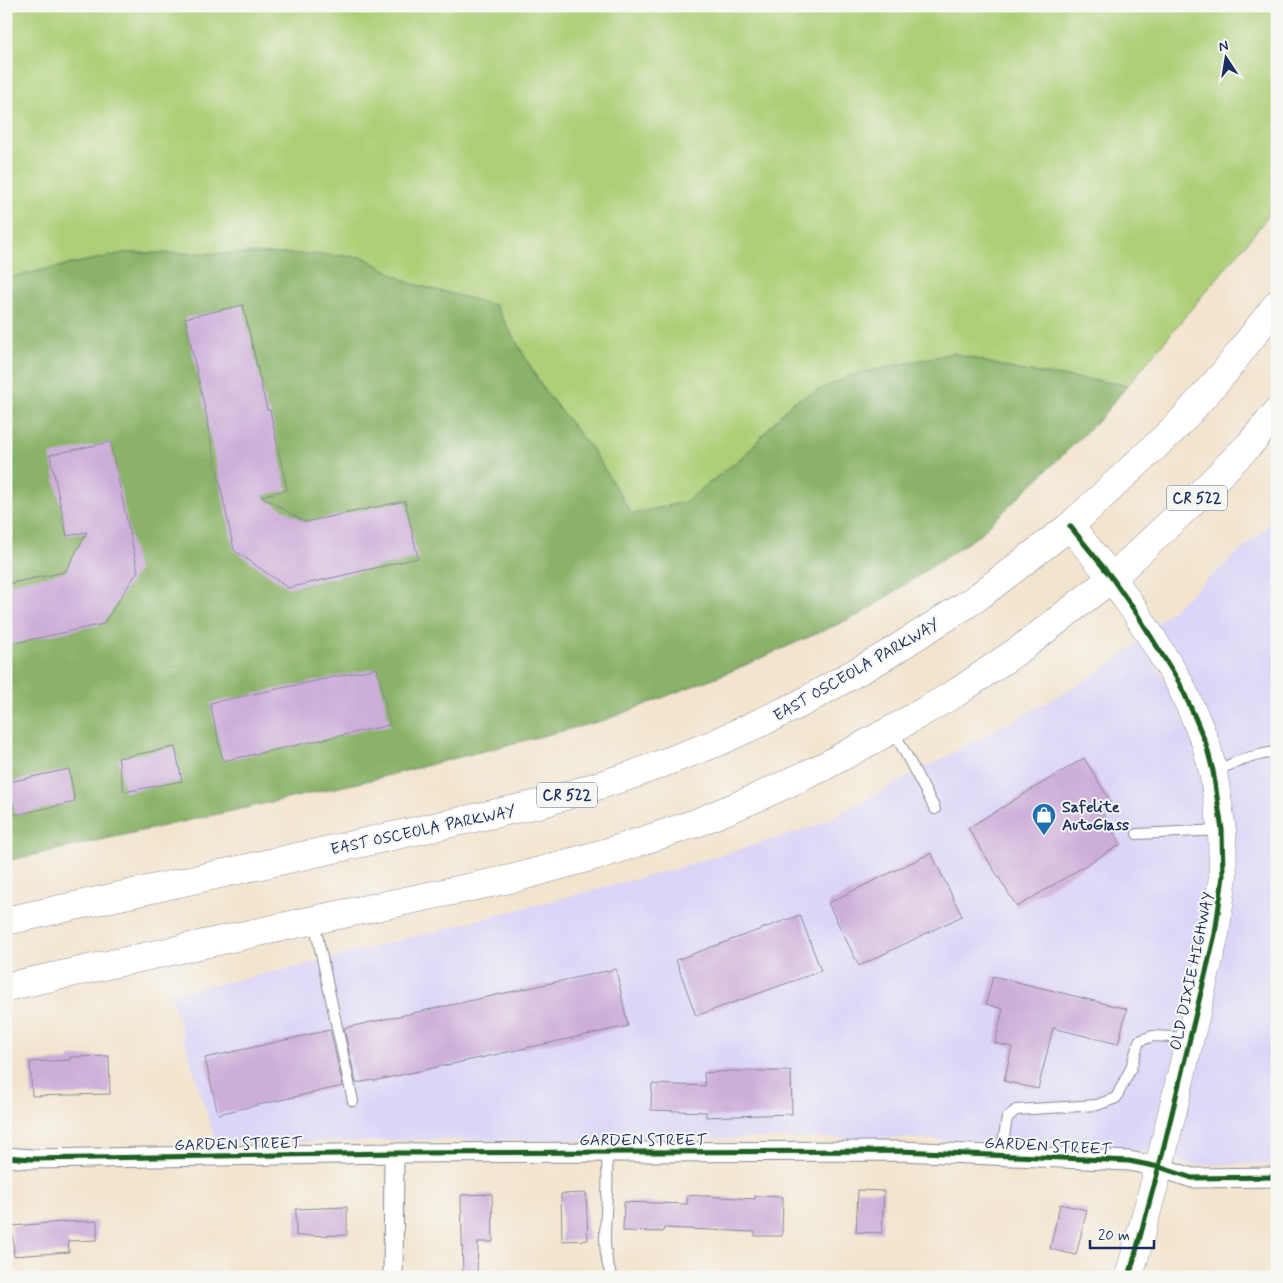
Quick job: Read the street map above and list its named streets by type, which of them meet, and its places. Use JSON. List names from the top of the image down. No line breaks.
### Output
{"streets":{"main road":["CR 522","EAST OSCEOLA PARKWAY","OLD DIXIE HIGHWAY"],"street":["GARDEN STREET"]},"crossings":[["CR 522","OLD DIXIE HIGHWAY"],["EAST OSCEOLA PARKWAY","OLD DIXIE HIGHWAY"],["OLD DIXIE HIGHWAY","GARDEN STREET"]],"places":{"shop":["Safelite AutoGlass"]},"scale_bar":"20 m","north":"top"}
